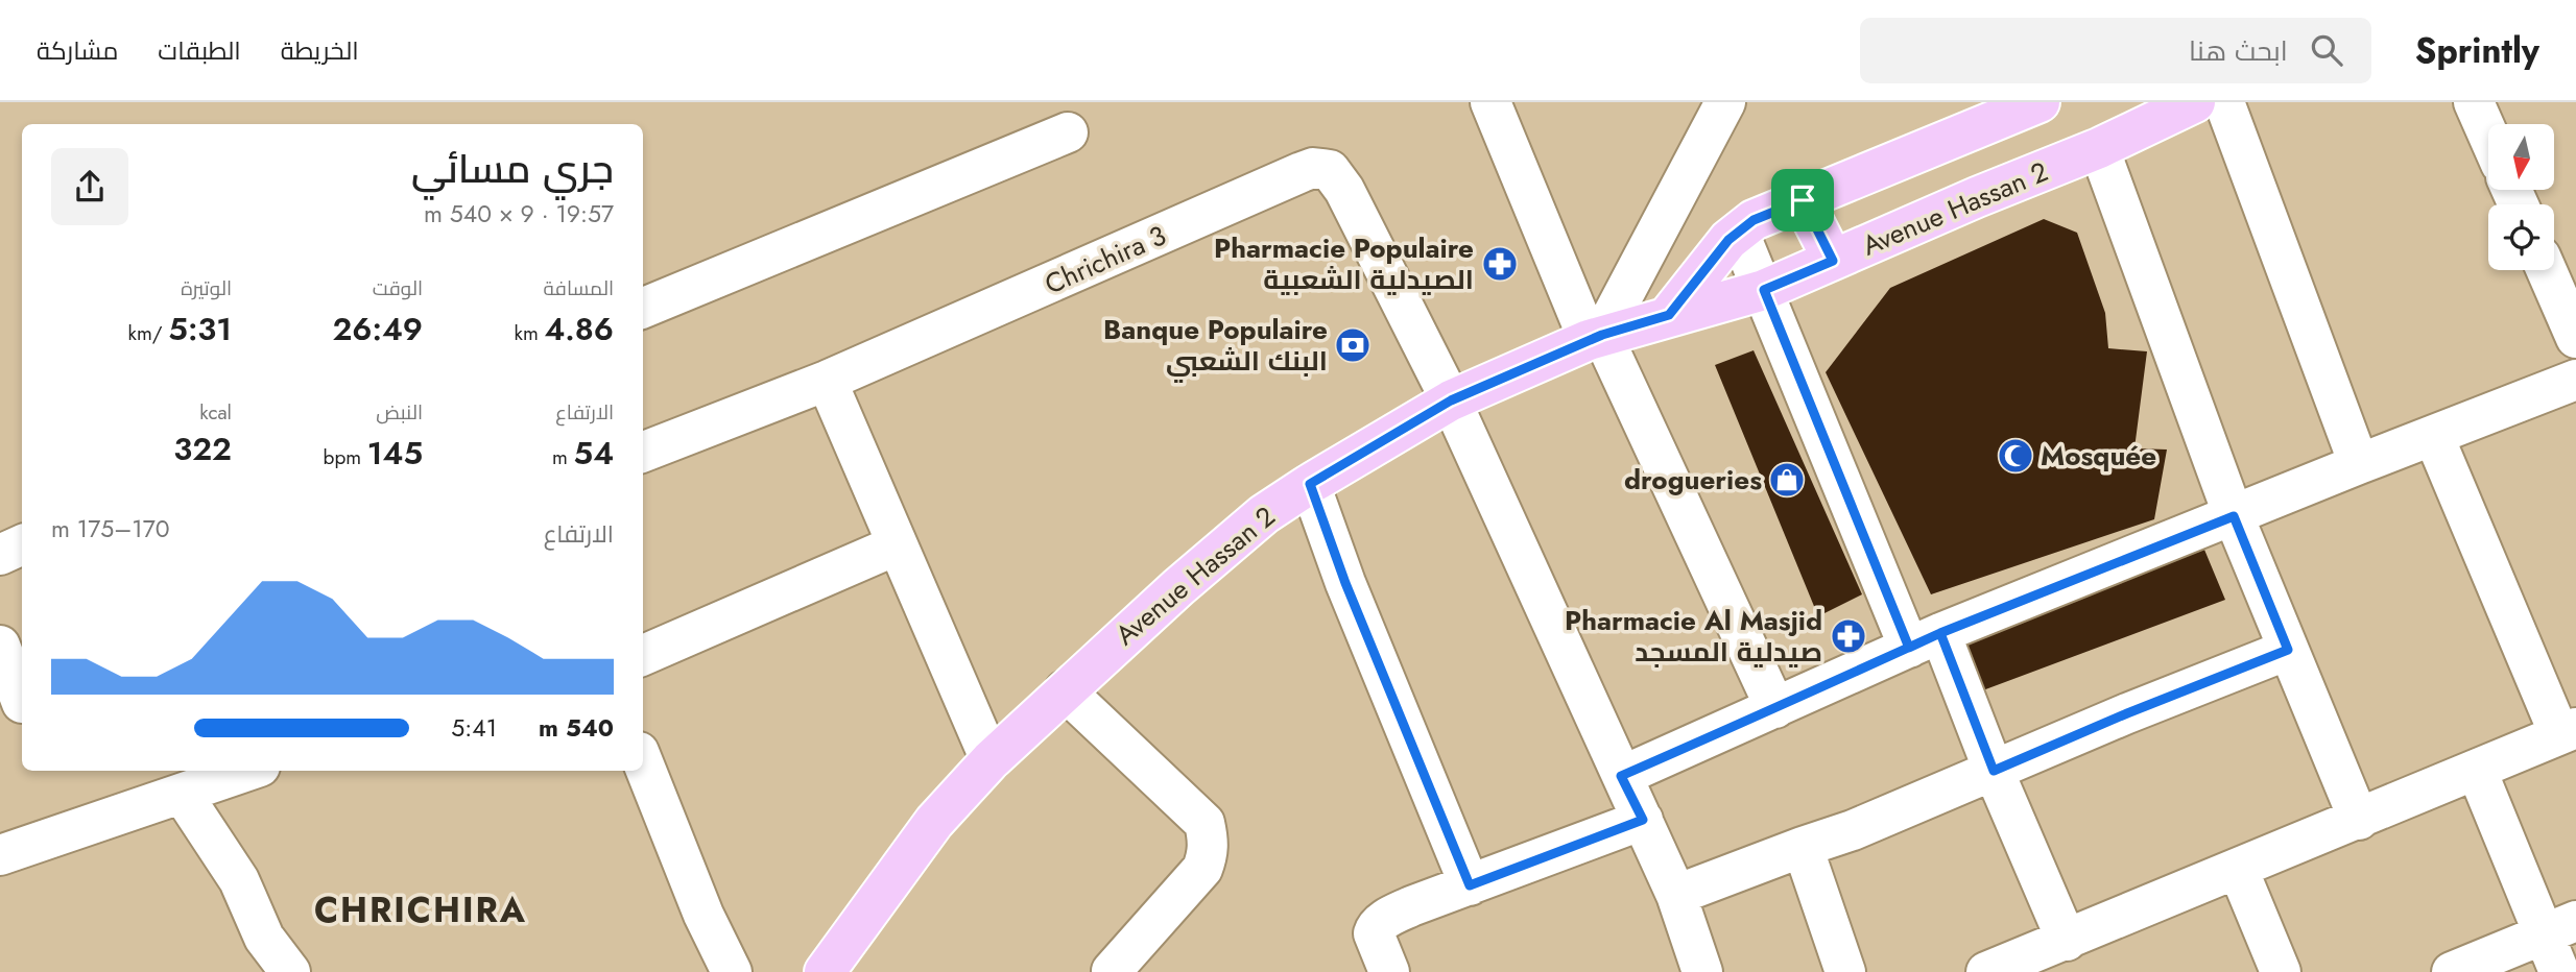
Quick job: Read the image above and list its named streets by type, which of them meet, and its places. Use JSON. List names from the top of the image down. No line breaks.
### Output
{"streets":{"main road":["Avenue Hassan 2"],"street":["Chrichira 3"]},"crossings":[["Avenue Hassan 2","Chrichira 3"]],"districts":["CHRICHIRA"],"places":{"pharmacy":["Pharmacie Populaire الصيدلية الشعبية","Pharmacie Al Masjid صيدلية المسجد"],"bank":["Banque Populaire البنك الشعبي"],"mosque":["Mosquée"],"shop":["drogueries"]},"north":"bottom","page":{"header":"Sprintly","search":"ابحث هنا","nav":["الخريطة","الطبقات","مشاركة"],"heading":["جري مسائي","19:57 · 9 × 540 m"],"stats":[["المسافة","4.86 km"],["الوقت","26:49"],["الوتيرة","5:31 /km"],["الارتفاع","54 m"],["النبض","145 bpm"],["kcal","322"]],"chart":["الارتفاع","170–175 m"],"list":[{"name":"540 m","note":"5:41"}]}}
